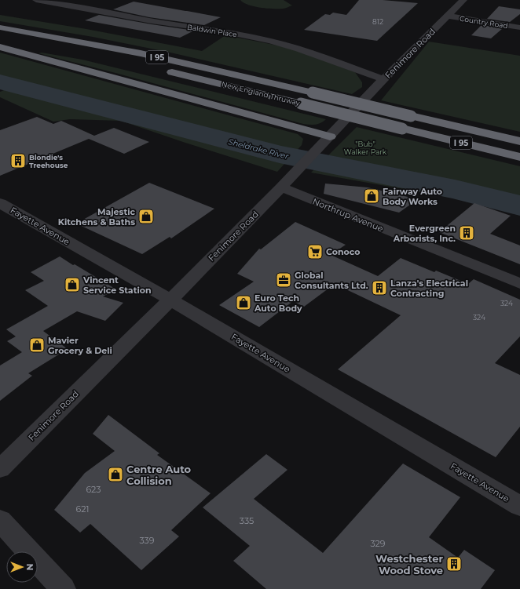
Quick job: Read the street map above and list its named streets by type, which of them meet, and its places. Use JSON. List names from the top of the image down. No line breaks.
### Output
{"streets":{"highway":["I 95","New England Thruway"],"street":["Country Road","Baldwin Place","Fenimore Road","Northrup Avenue","Fayette Avenue"]},"crossings":[["Country Road","Fenimore Road"],["Baldwin Place","Fenimore Road"],["Fenimore Road","Northrup Avenue"],["Fenimore Road","Fayette Avenue"]],"water":["Sheldrake River"],"parks":["\"Bub\" Walker Park"],"places":{"building":["Blondie's Treehouse","Evergreen Arborists, Inc.","Lanza's Electrical Contracting","Westchester Wood Stove"],"shop":["Fairway Auto Body Works","Majestic Kitchens & Baths","Vincent Service Station","Euro Tech Auto Body","Mavier Grocery & Deli","Centre Auto Collision"],"supermarket":["Conoco"],"office":["Global Consultants Ltd."]},"house_numbers":["812","324","324","623","621","335","339","329"],"north":"right"}
